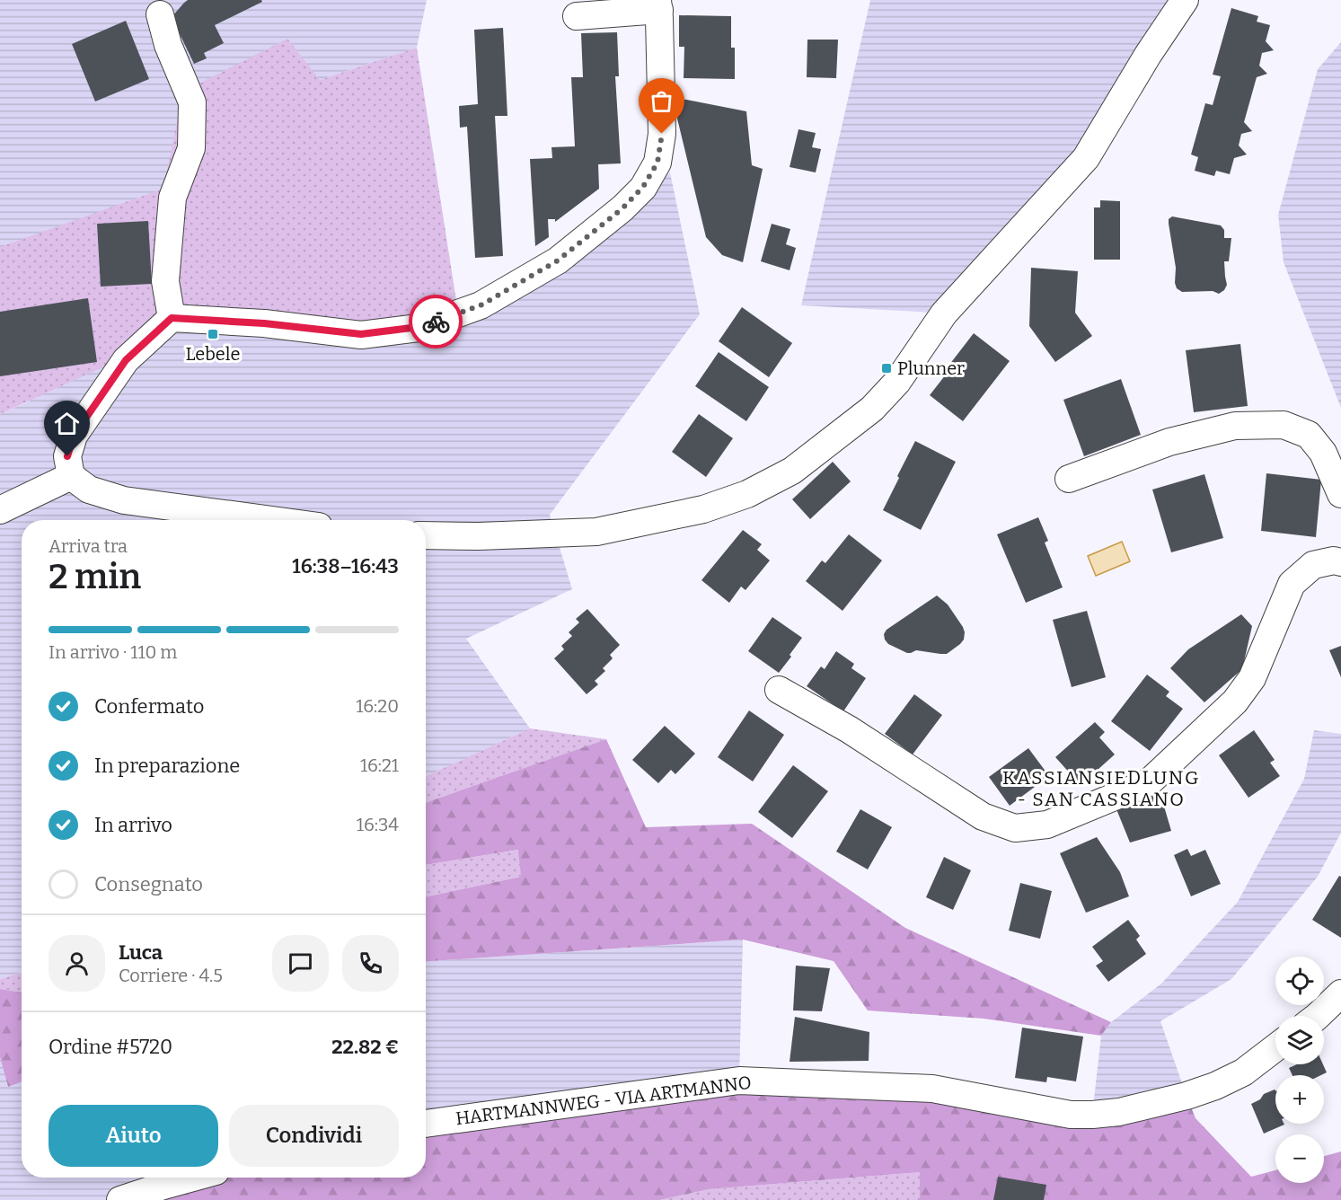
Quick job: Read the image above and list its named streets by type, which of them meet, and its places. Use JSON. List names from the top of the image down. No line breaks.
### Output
{"streets":{"street":["HARTMANNWEG - VIA ARTMANNO"]},"districts":["KASSIANSIEDLUNG - SAN CASSIANO"],"places":{"transit":["Lebele","Plunner"]},"page":{"heading":["2 min","Arriva tra","16:38–16:43"],"panel":["Luca","Corriere · 4.5","Ordine #5720","22.82 €"],"bar":"In arrivo · 110 m","list":[["Confermato","16:20"],["In preparazione","16:21"],["In arrivo","16:34"],"Consegnato"],"map_buttons":["+","−"],"buttons":["Aiuto","Condividi"]}}
